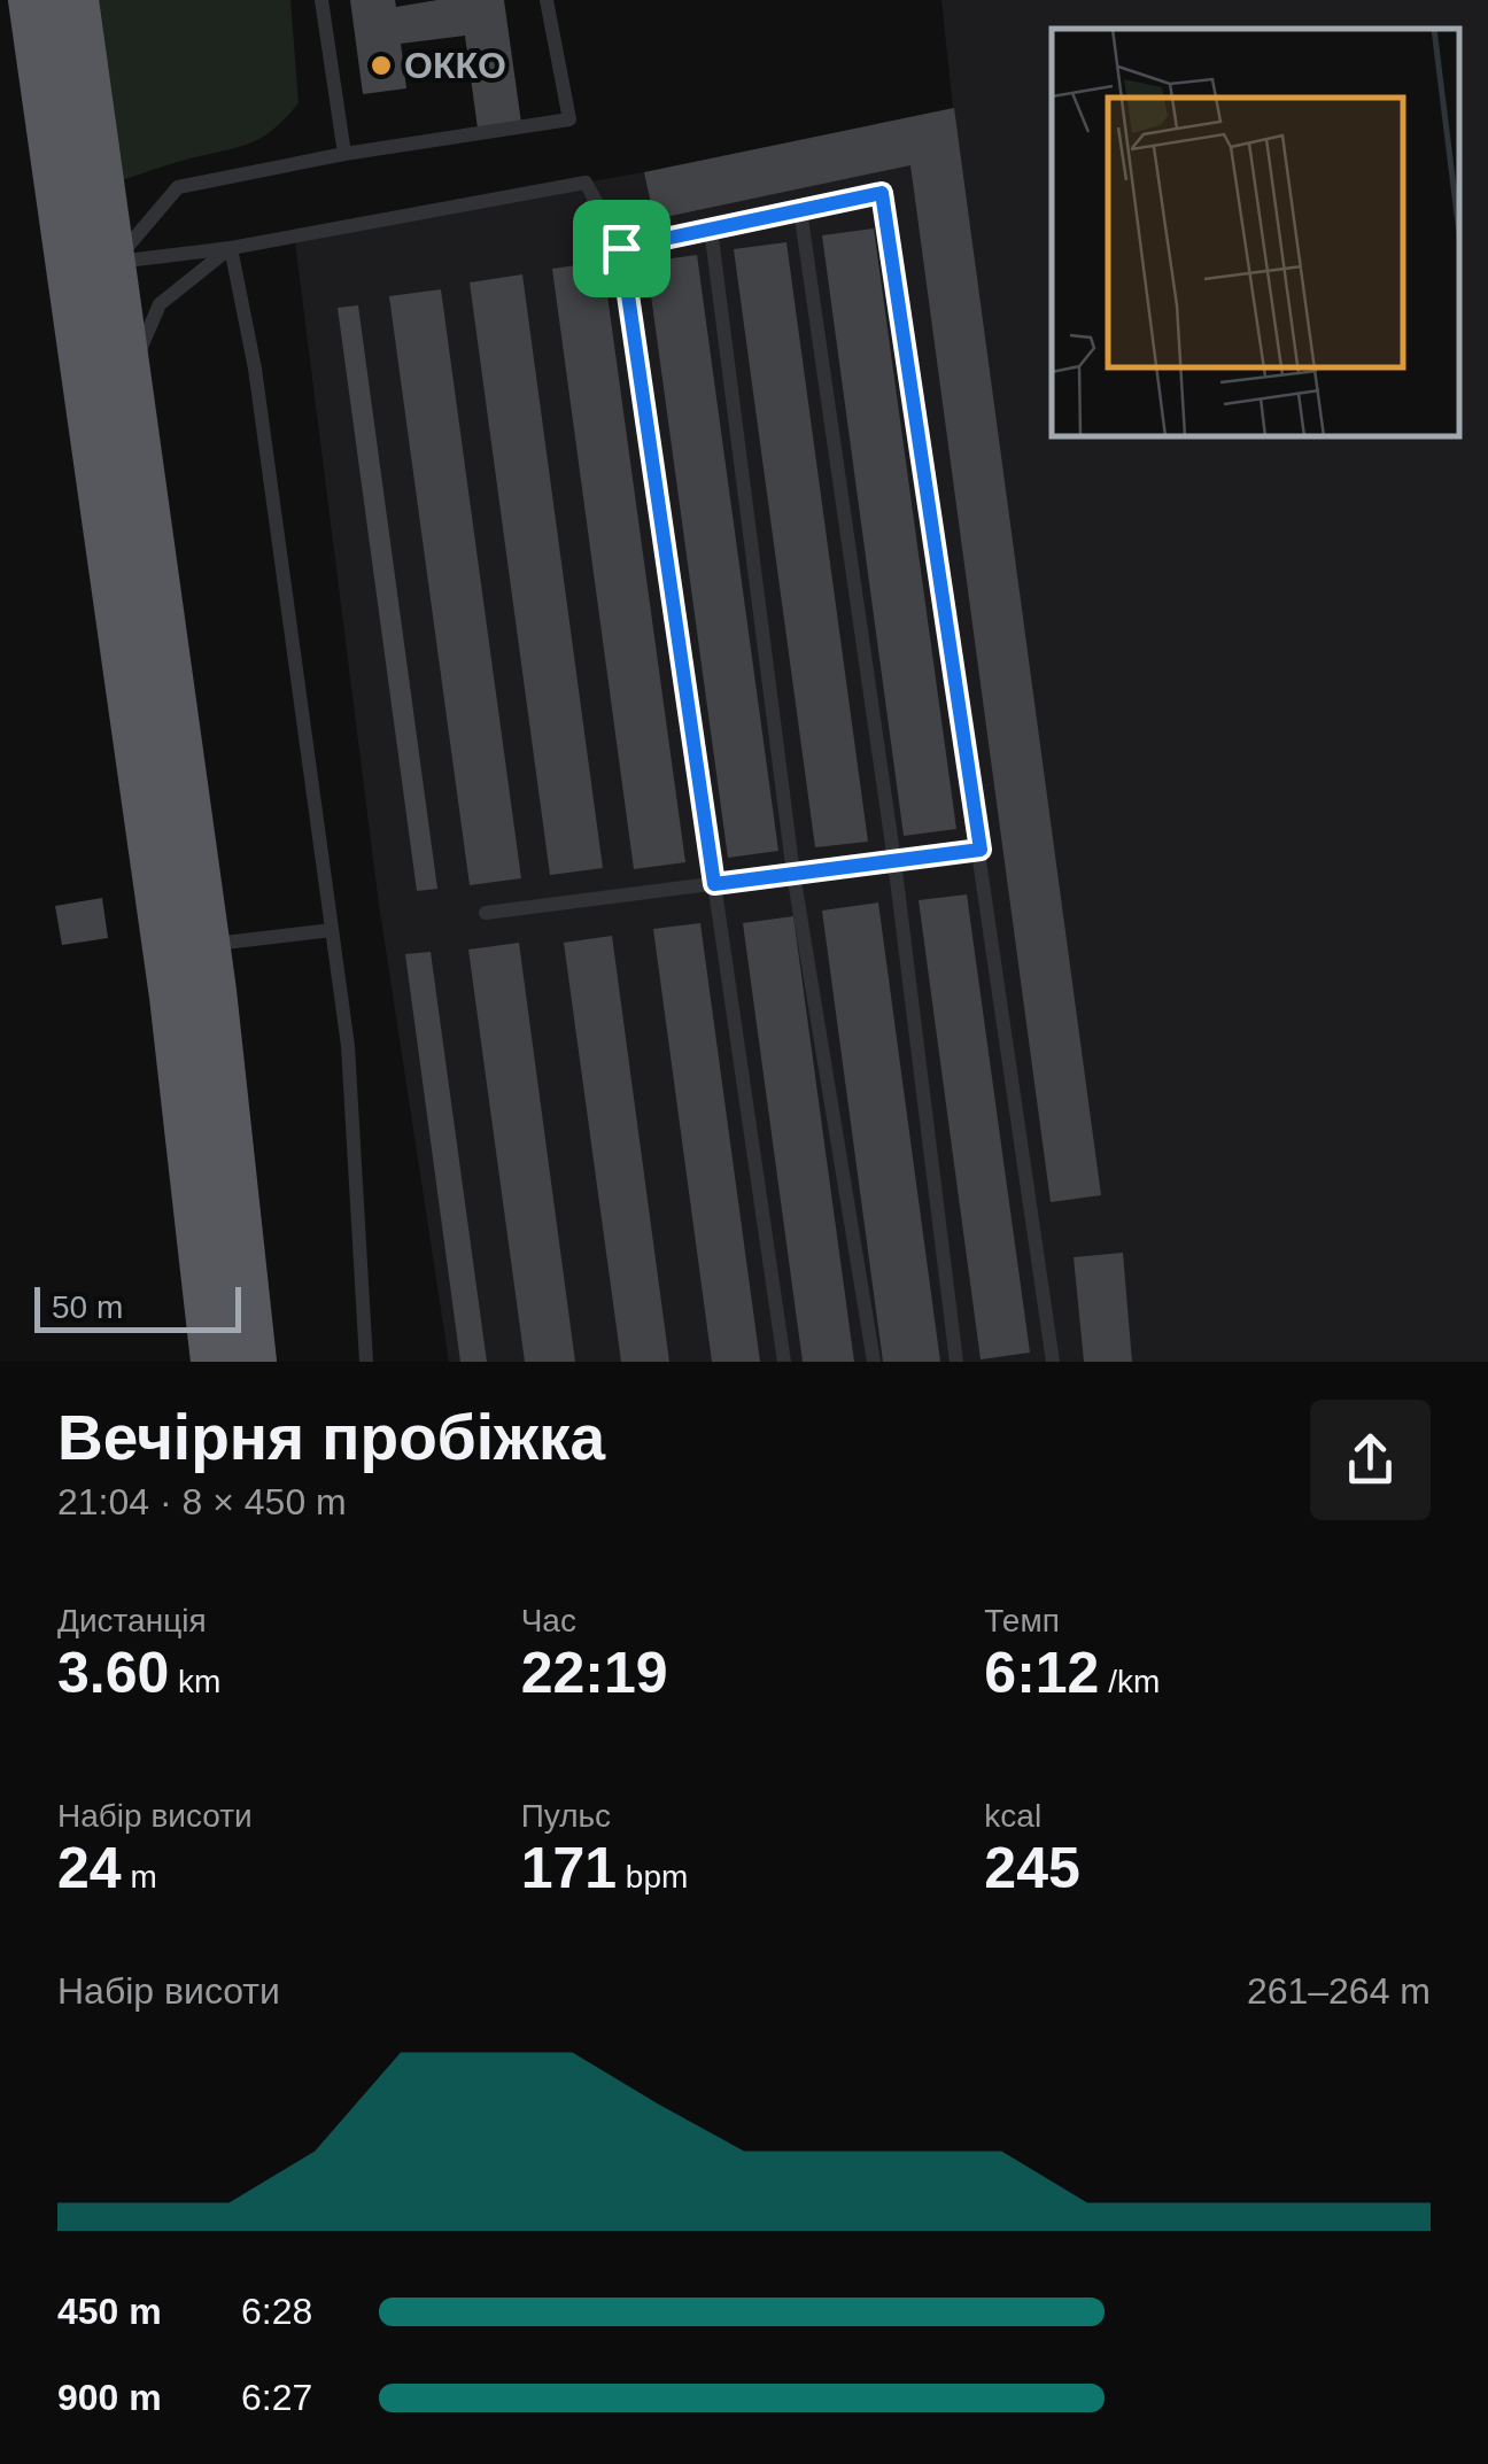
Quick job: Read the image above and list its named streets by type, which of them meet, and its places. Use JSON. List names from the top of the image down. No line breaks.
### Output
{"places":["ОККО"],"scale_bar":"50 m","page":{"scale":"50 m","heading":["Вечірня пробіжка","21:04 · 8 × 450 m"],"stats":[["Дистанція","3.60 km"],["Час","22:19"],["Темп","6:12 /km"],["Набір висоти","24 m"],["Пульс","171 bpm"],["kcal","245"]],"chart":["Набір висоти","261–264 m"],"list":[{"name":"450 m","note":"6:28"},{"name":"900 m","note":"6:27"}]}}
